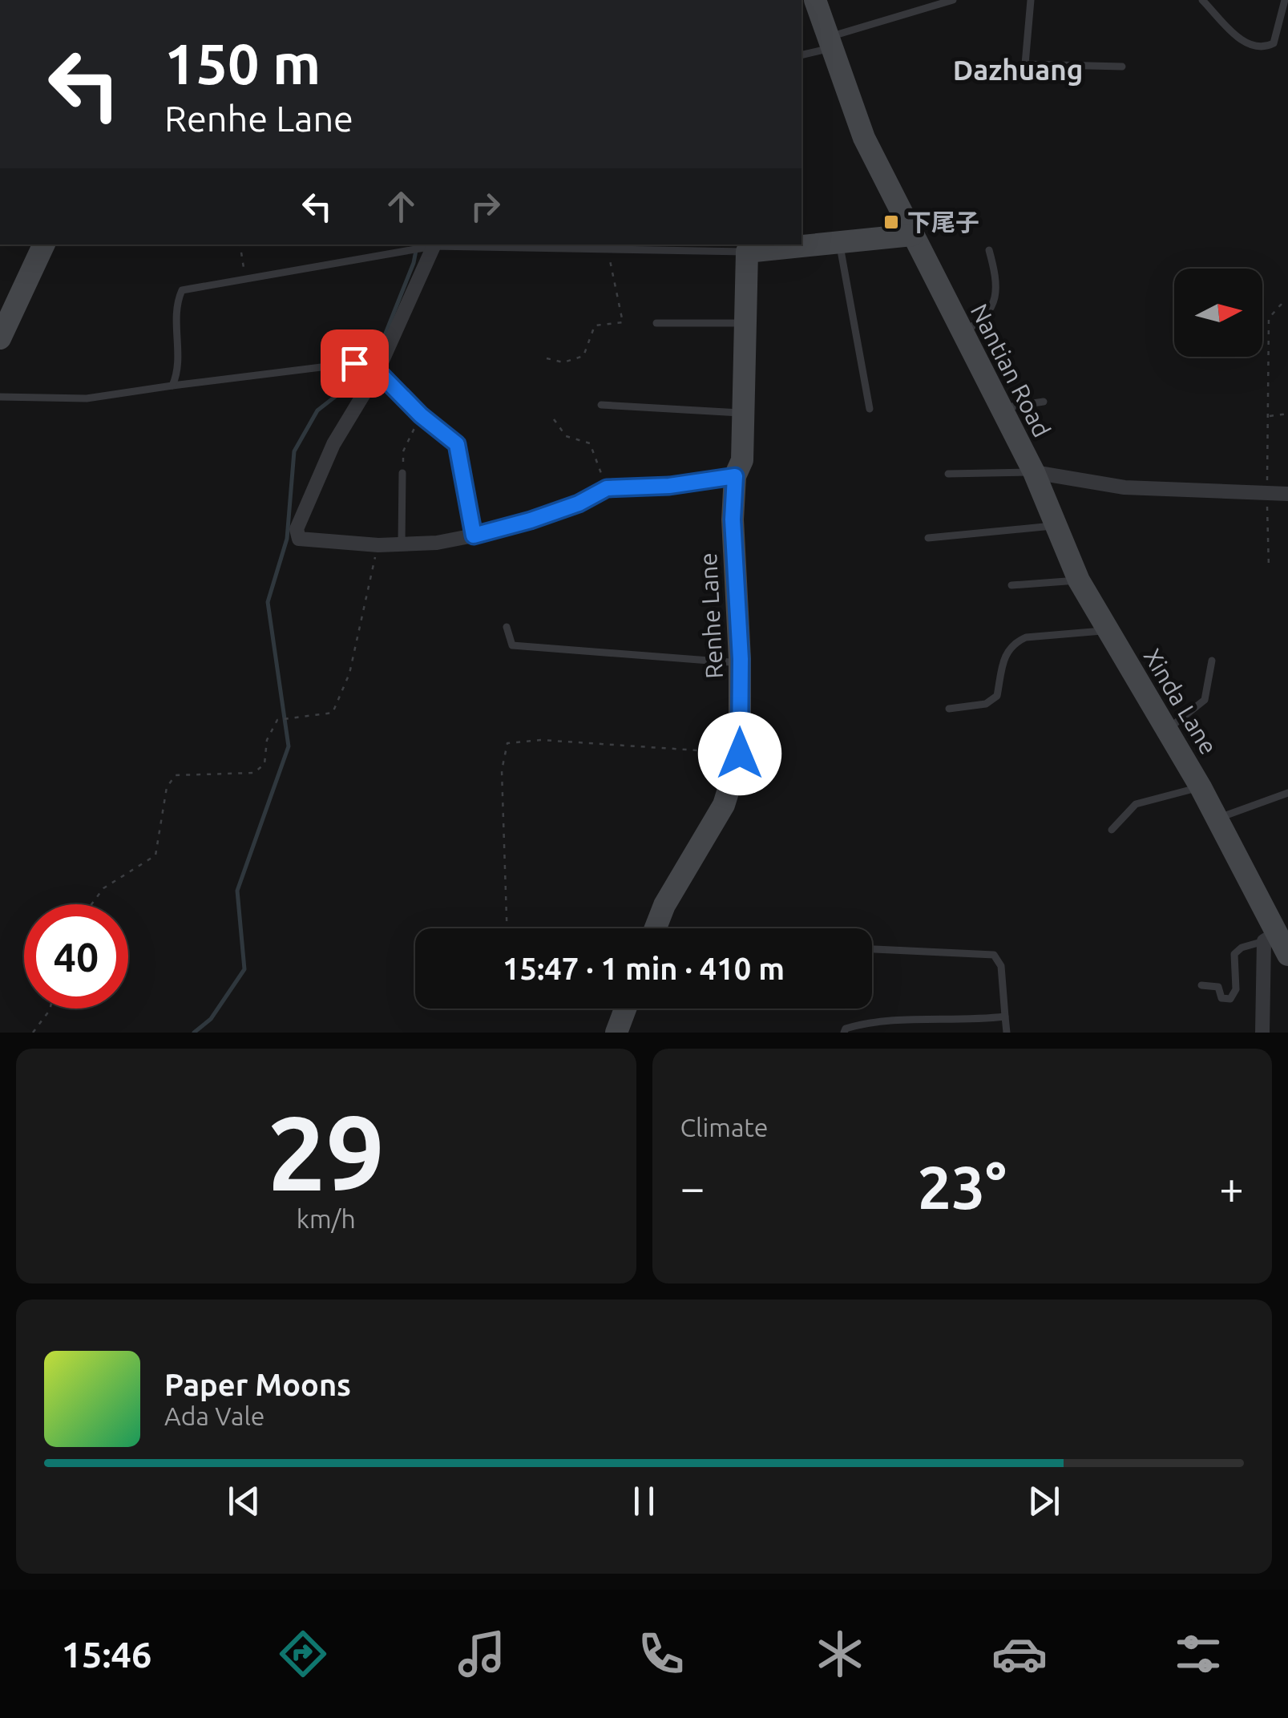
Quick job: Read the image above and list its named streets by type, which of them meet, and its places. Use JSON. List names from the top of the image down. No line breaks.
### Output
{"streets":{"street":["Nantian Road","Renhe Lane","Xinda Lane"]},"crossings":[["Nantian Road","Xinda Lane"]],"districts":["Dazhuang"],"places":{"transit":["下尾子"]},"north":"right","page":{"turn":["150 m","Renhe Lane"],"limit":"40","trip":"15:47 · 1 min · 410 m","tile":[["29","km/h"],"Climate"],"heat":["−","23°","+"],"song":["Paper Moons","Ada Vale"],"tabs":"15:46"}}
